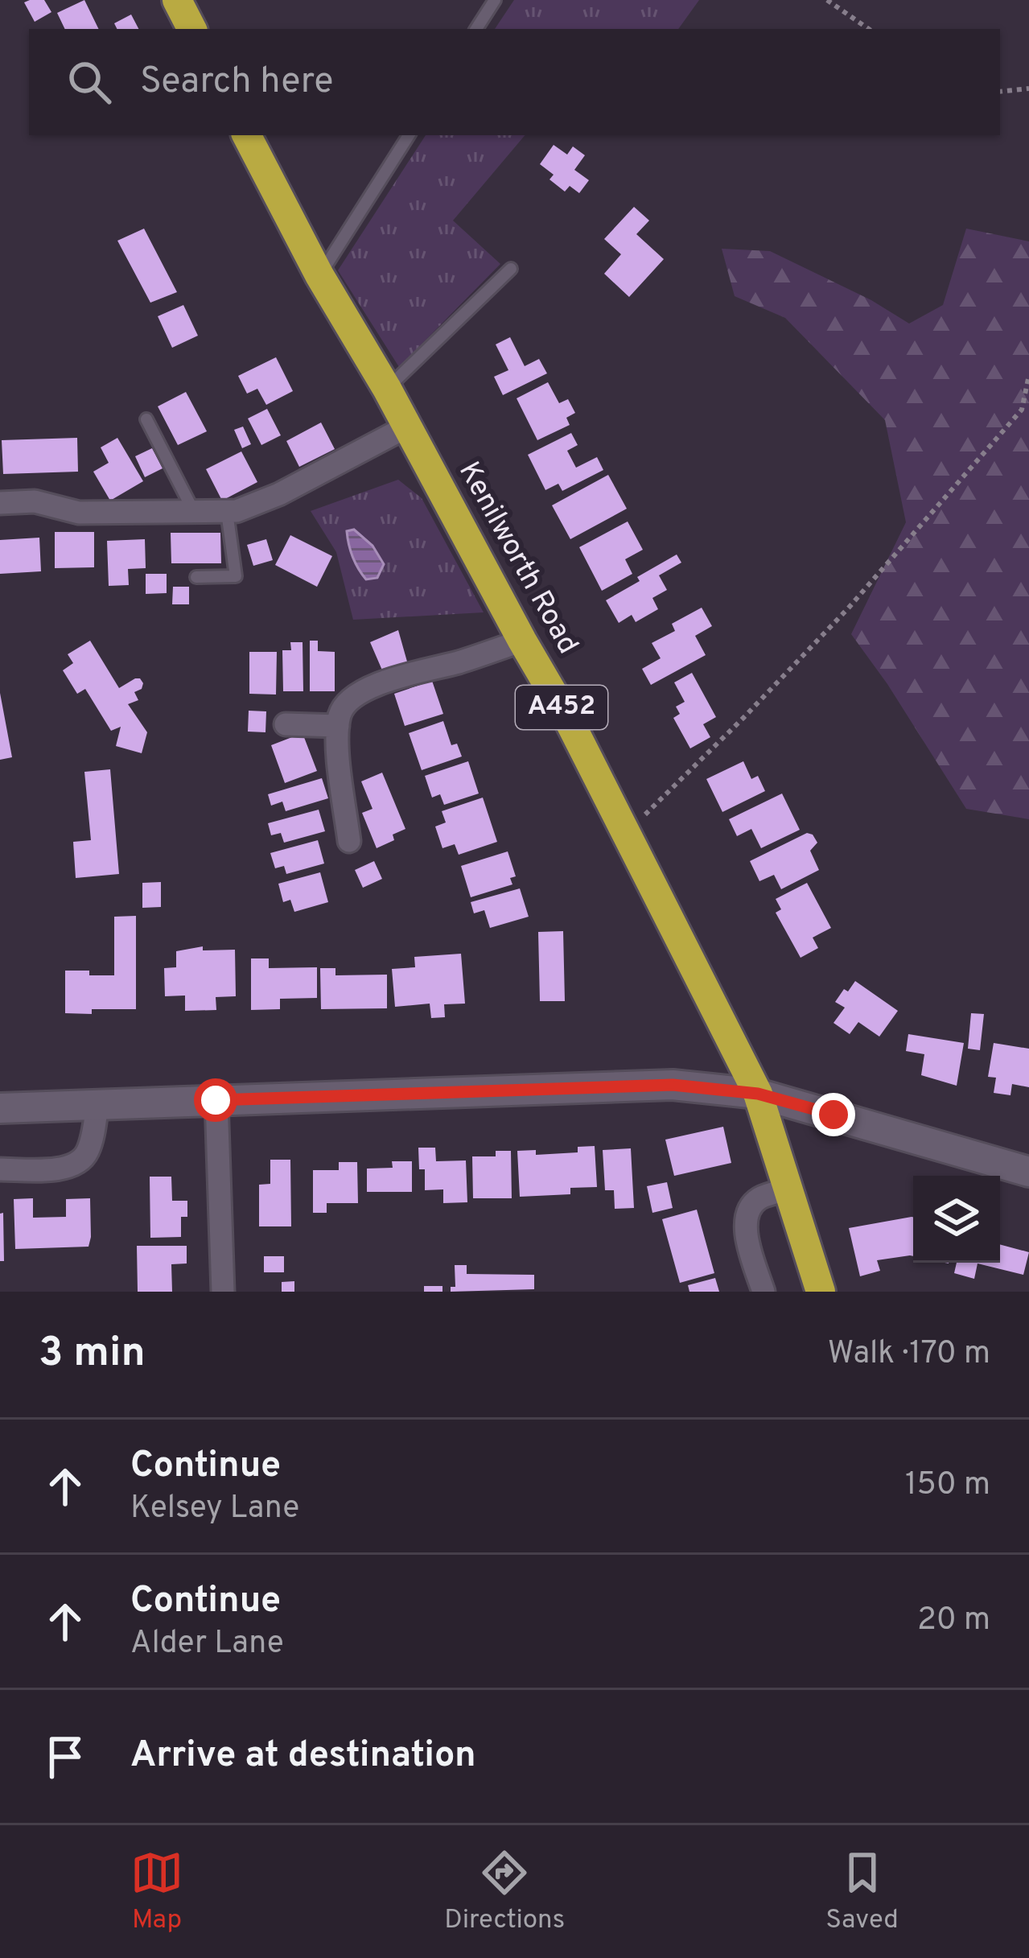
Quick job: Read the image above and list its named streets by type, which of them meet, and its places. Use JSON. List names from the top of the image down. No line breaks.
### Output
{"streets":{"highway":["Kenilworth Road","A452"]},"page":{"search":"Search here","heading":["3 min","Walk · 170 m"],"list":[["Continue","Kelsey Lane","150 m"],["Continue","Alder Lane","20 m"],"Arrive at destination"],"nav":["Map","Directions","Saved"]}}
